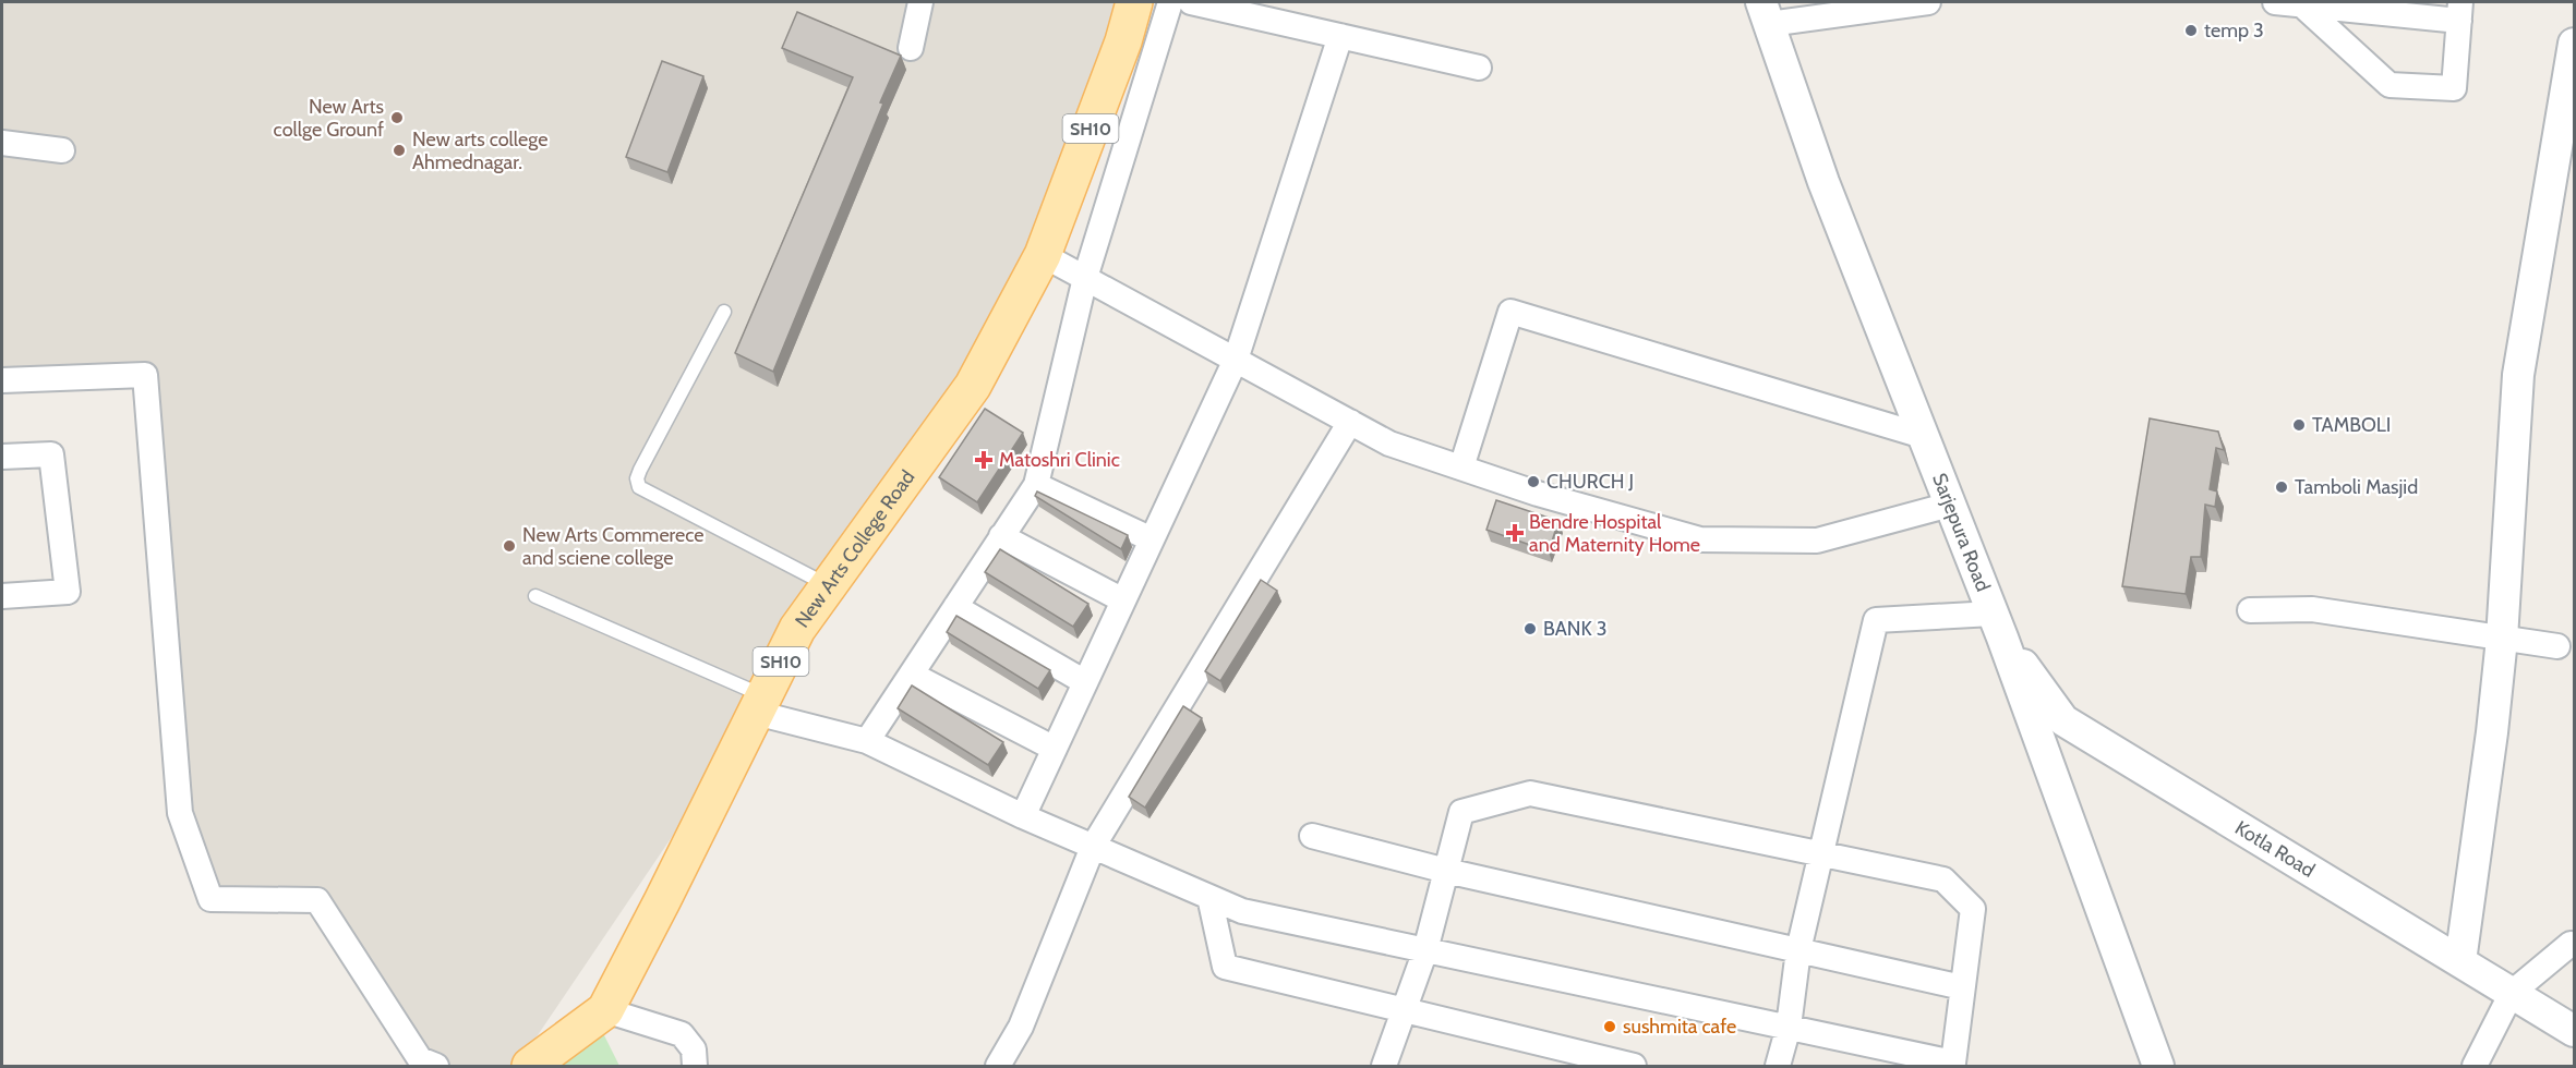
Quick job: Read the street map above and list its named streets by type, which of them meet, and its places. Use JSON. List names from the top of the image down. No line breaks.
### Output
{"streets":{"main road":["SH10","New Arts College Road"],"street":["Sarjepura Road","Kotla Road"]},"crossings":[["Sarjepura Road","Kotla Road"]],"places":{"other":["temp 3","New Arts collge Grounf","New arts college Ahmednagar.","TAMBOLI","CHURCH J","Tamboli Masjid","New Arts Commerece and sciene college","BANK 3","sushmita cafe"],"health":["Matoshri Clinic","Bendre Hospital and Maternity Home"]}}
